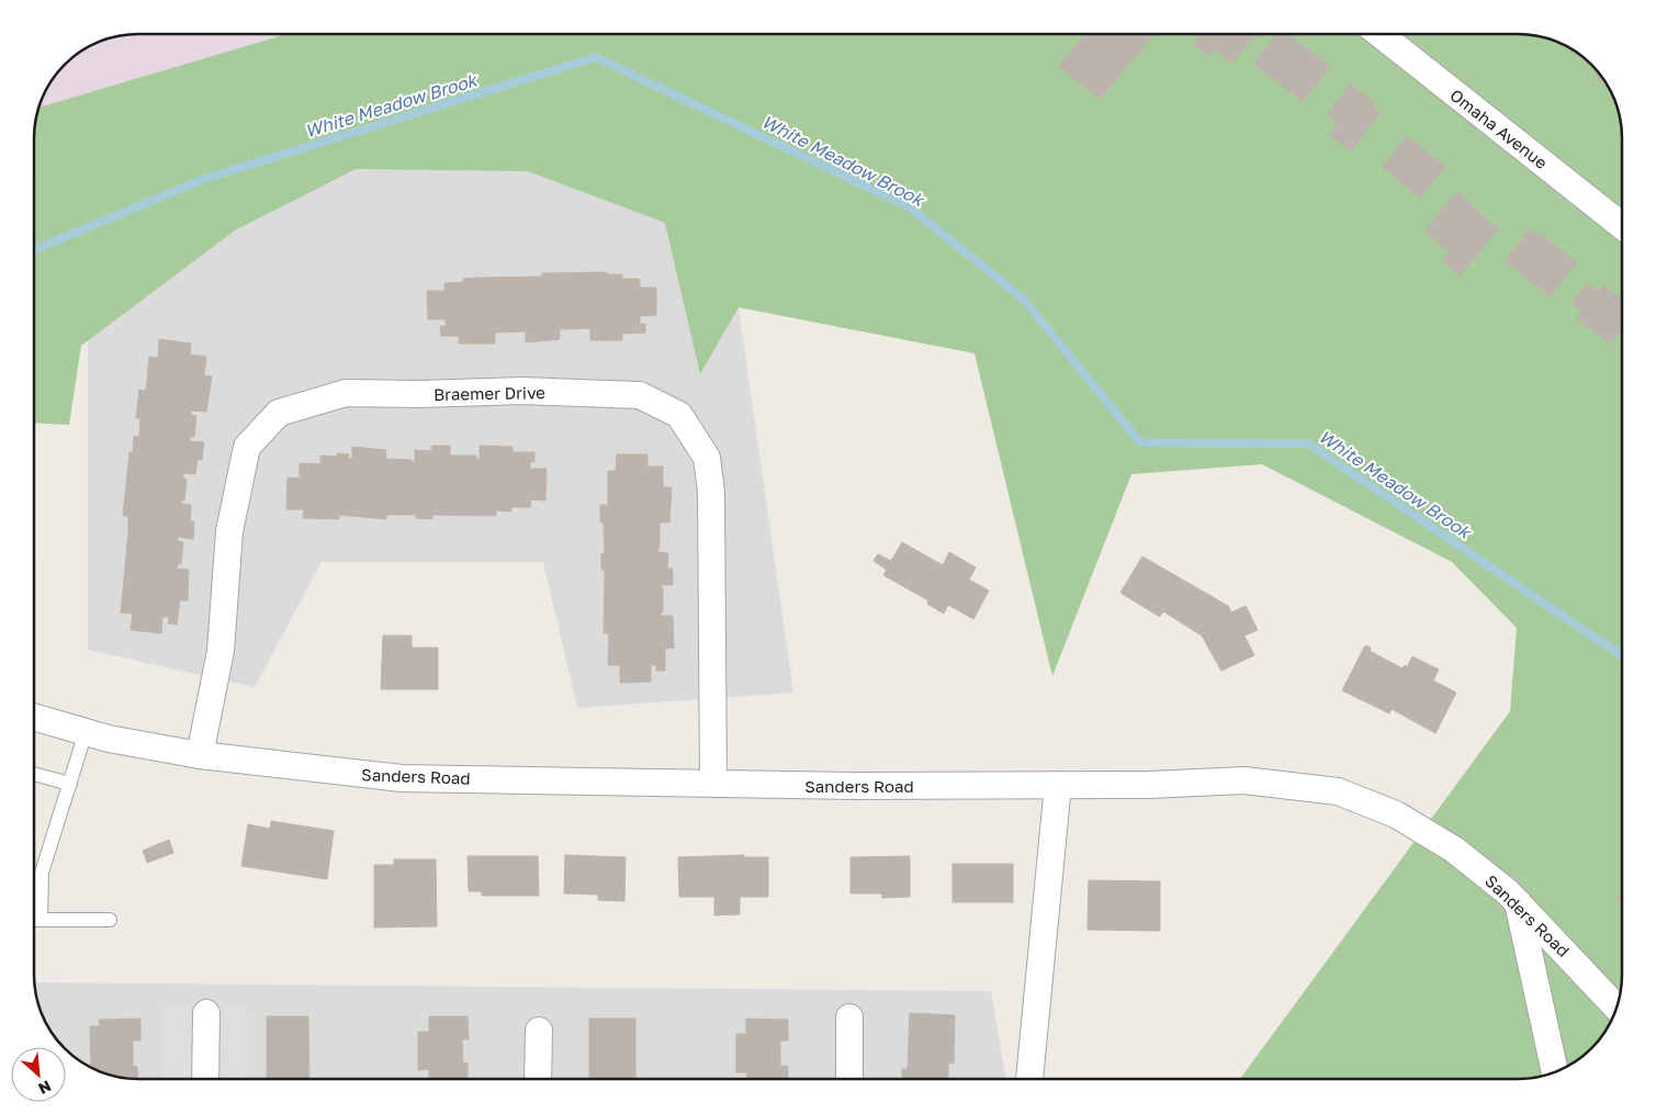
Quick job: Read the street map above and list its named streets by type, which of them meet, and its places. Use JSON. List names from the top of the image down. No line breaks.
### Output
{"streets":{"street":["Omaha Avenue","Braemer Drive","Sanders Road"]},"crossings":[["Braemer Drive","Sanders Road"]],"water":["White Meadow Brook"],"north":"bottom right"}
